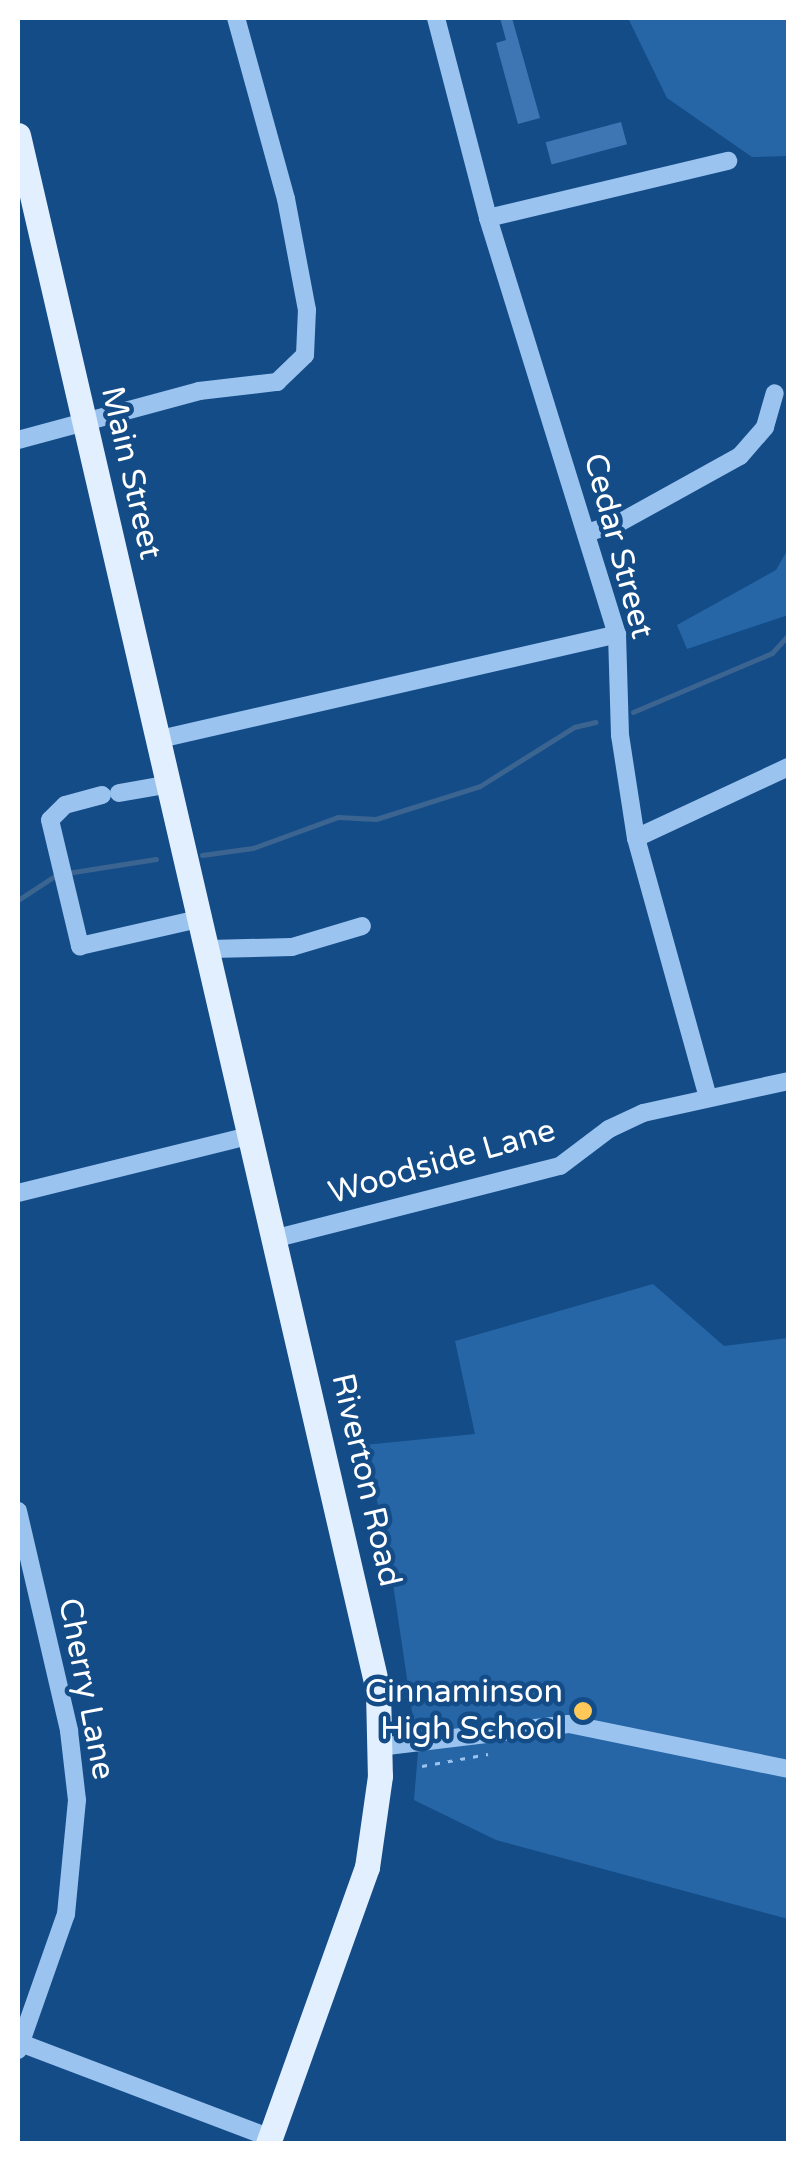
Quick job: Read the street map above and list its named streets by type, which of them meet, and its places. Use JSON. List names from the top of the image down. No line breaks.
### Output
{"streets":{"main road":["Main Street","Riverton Road"],"street":["Cedar Street","Woodside Lane","Cherry Lane"]},"crossings":[["Main Street","Riverton Road"],["Cedar Street","Woodside Lane"],["Woodside Lane","Riverton Road"]],"places":["Cinnaminson High School"]}
